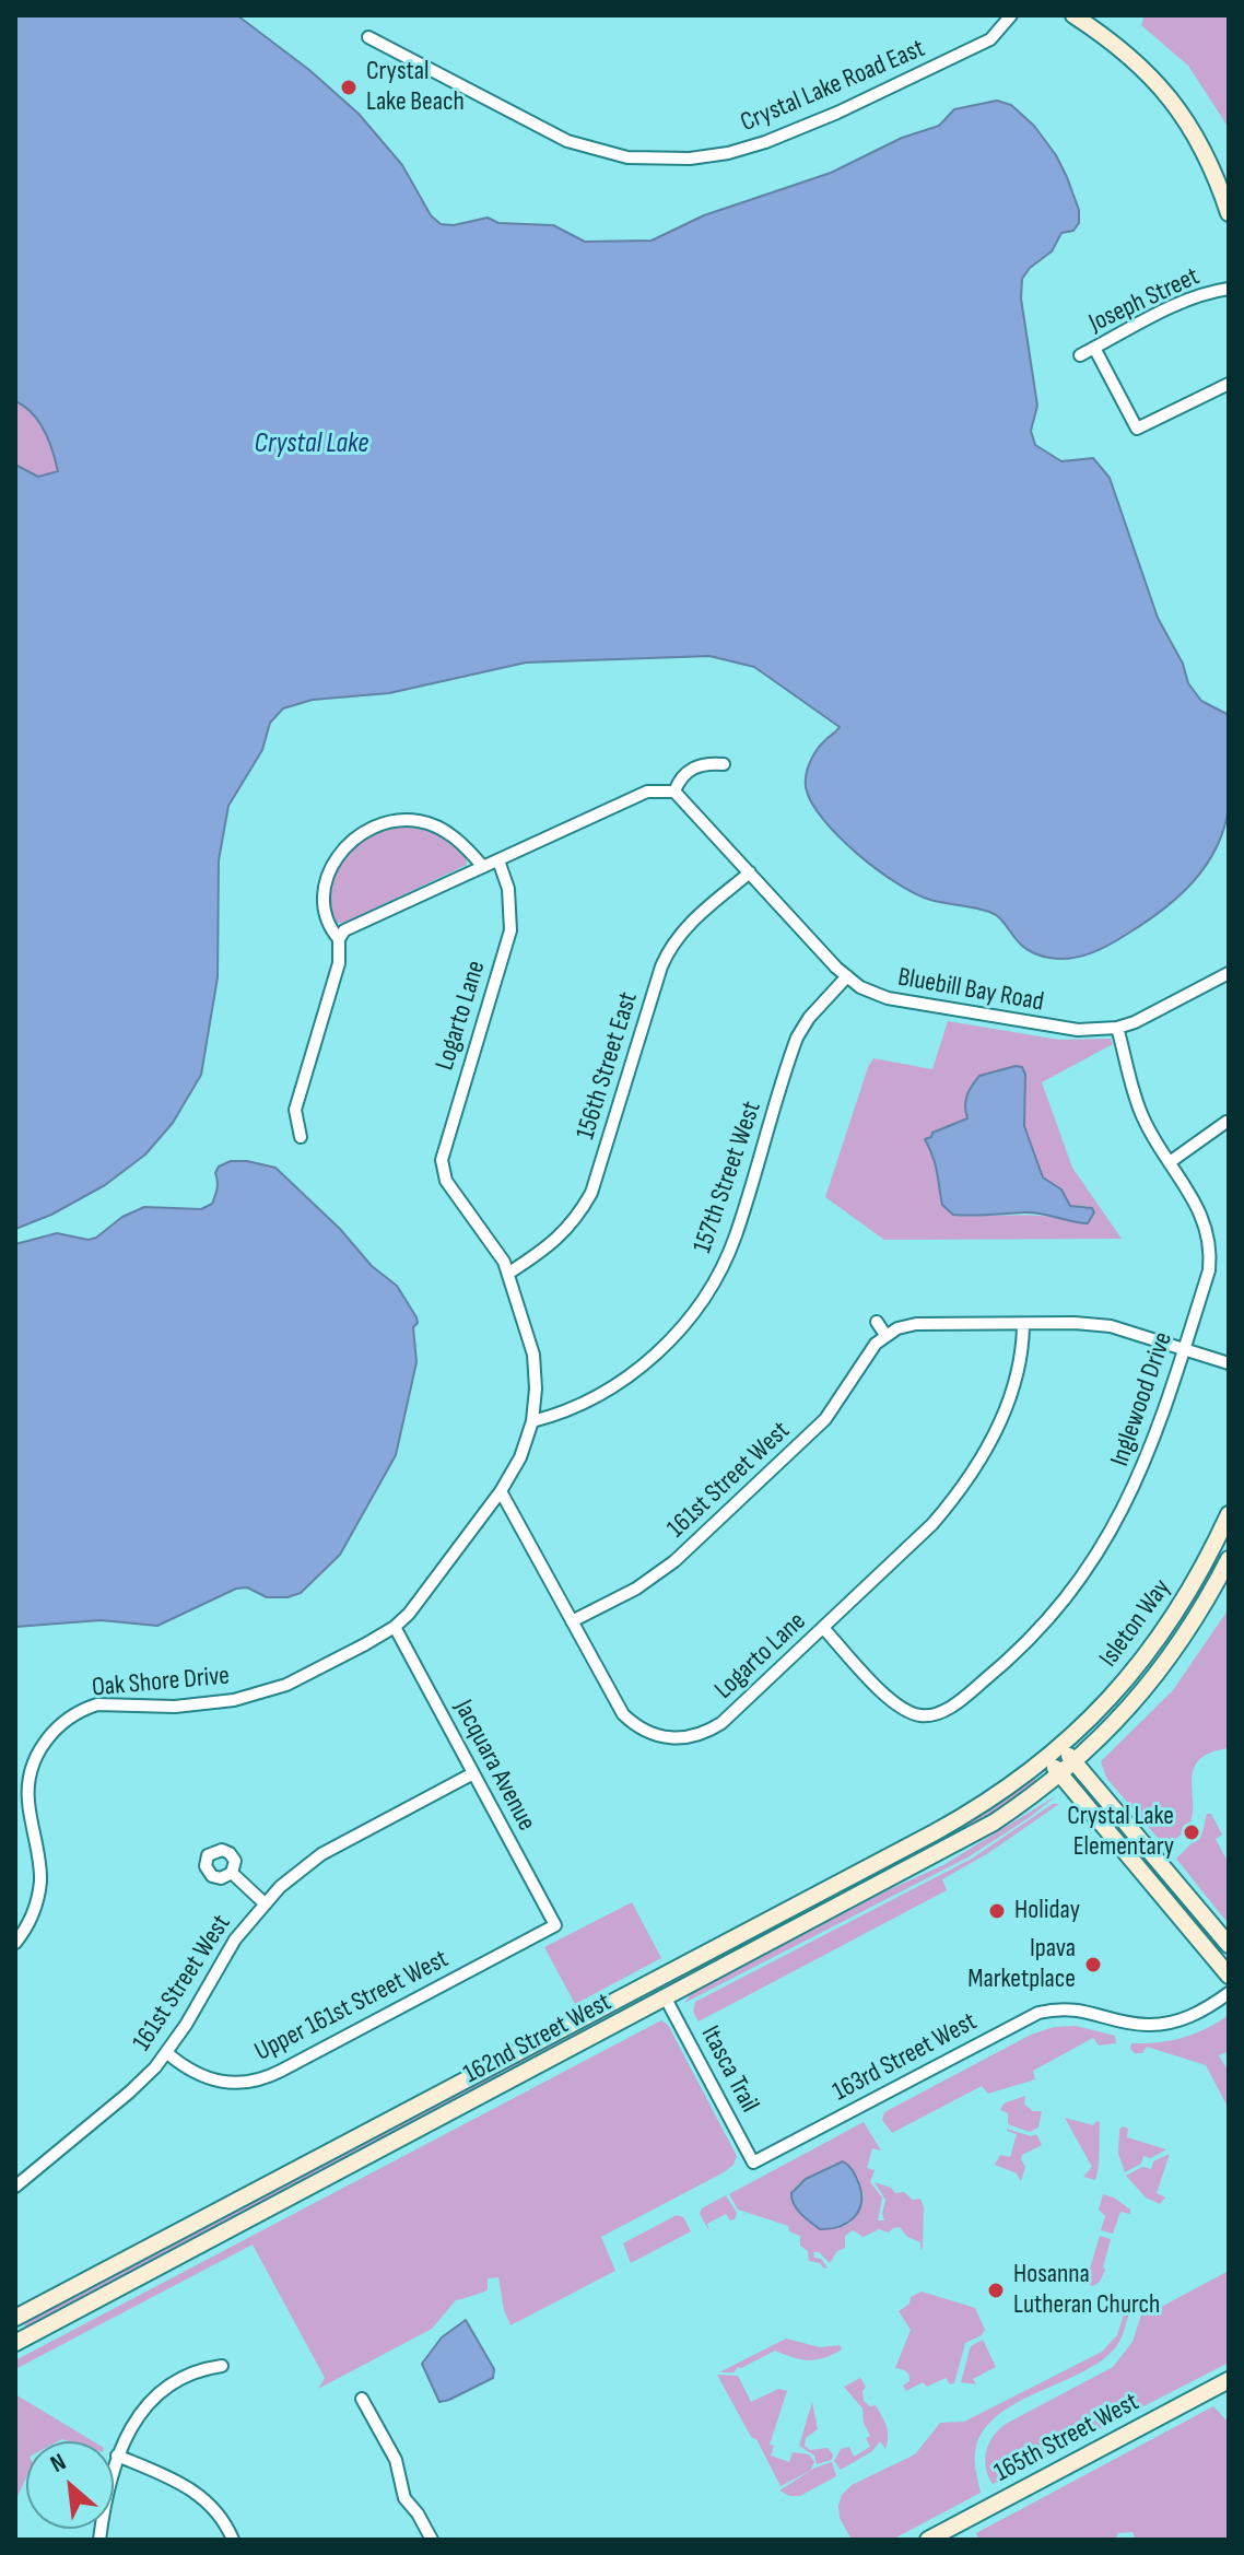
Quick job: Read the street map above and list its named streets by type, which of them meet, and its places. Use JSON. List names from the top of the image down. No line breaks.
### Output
{"streets":{"main road":["Isleton Way","162nd Street West","165th Street West"],"street":["Crystal Lake Road East","Joseph Street","Bluebill Bay Road","Logarto Lane","156th Street East","157th Street West","Inglewood Drive","161st Street West","Oak Shore Drive","Jacquara Avenue","Upper 161st Street West","163rd Street West","Itasca Trail"]},"crossings":[["Bluebill Bay Road","156th Street East"],["Bluebill Bay Road","157th Street West"],["Bluebill Bay Road","Inglewood Drive"],["Logarto Lane","156th Street East"],["Logarto Lane","157th Street West"],["Logarto Lane","Inglewood Drive"],["Logarto Lane","161st Street West"],["Logarto Lane","Oak Shore Drive"],["157th Street West","Oak Shore Drive"],["161st Street West","Jacquara Avenue"],["161st Street West","Upper 161st Street West"],["Isleton Way","162nd Street West"],["Oak Shore Drive","Jacquara Avenue"],["Jacquara Avenue","Upper 161st Street West"],["162nd Street West","Itasca Trail"],["163rd Street West","Itasca Trail"]],"water":["Crystal Lake"],"places":["Crystal Lake Beach","Crystal Lake Elementary","Holiday","Ipava Marketplace","Hosanna Lutheran Church"],"north":"top left"}
